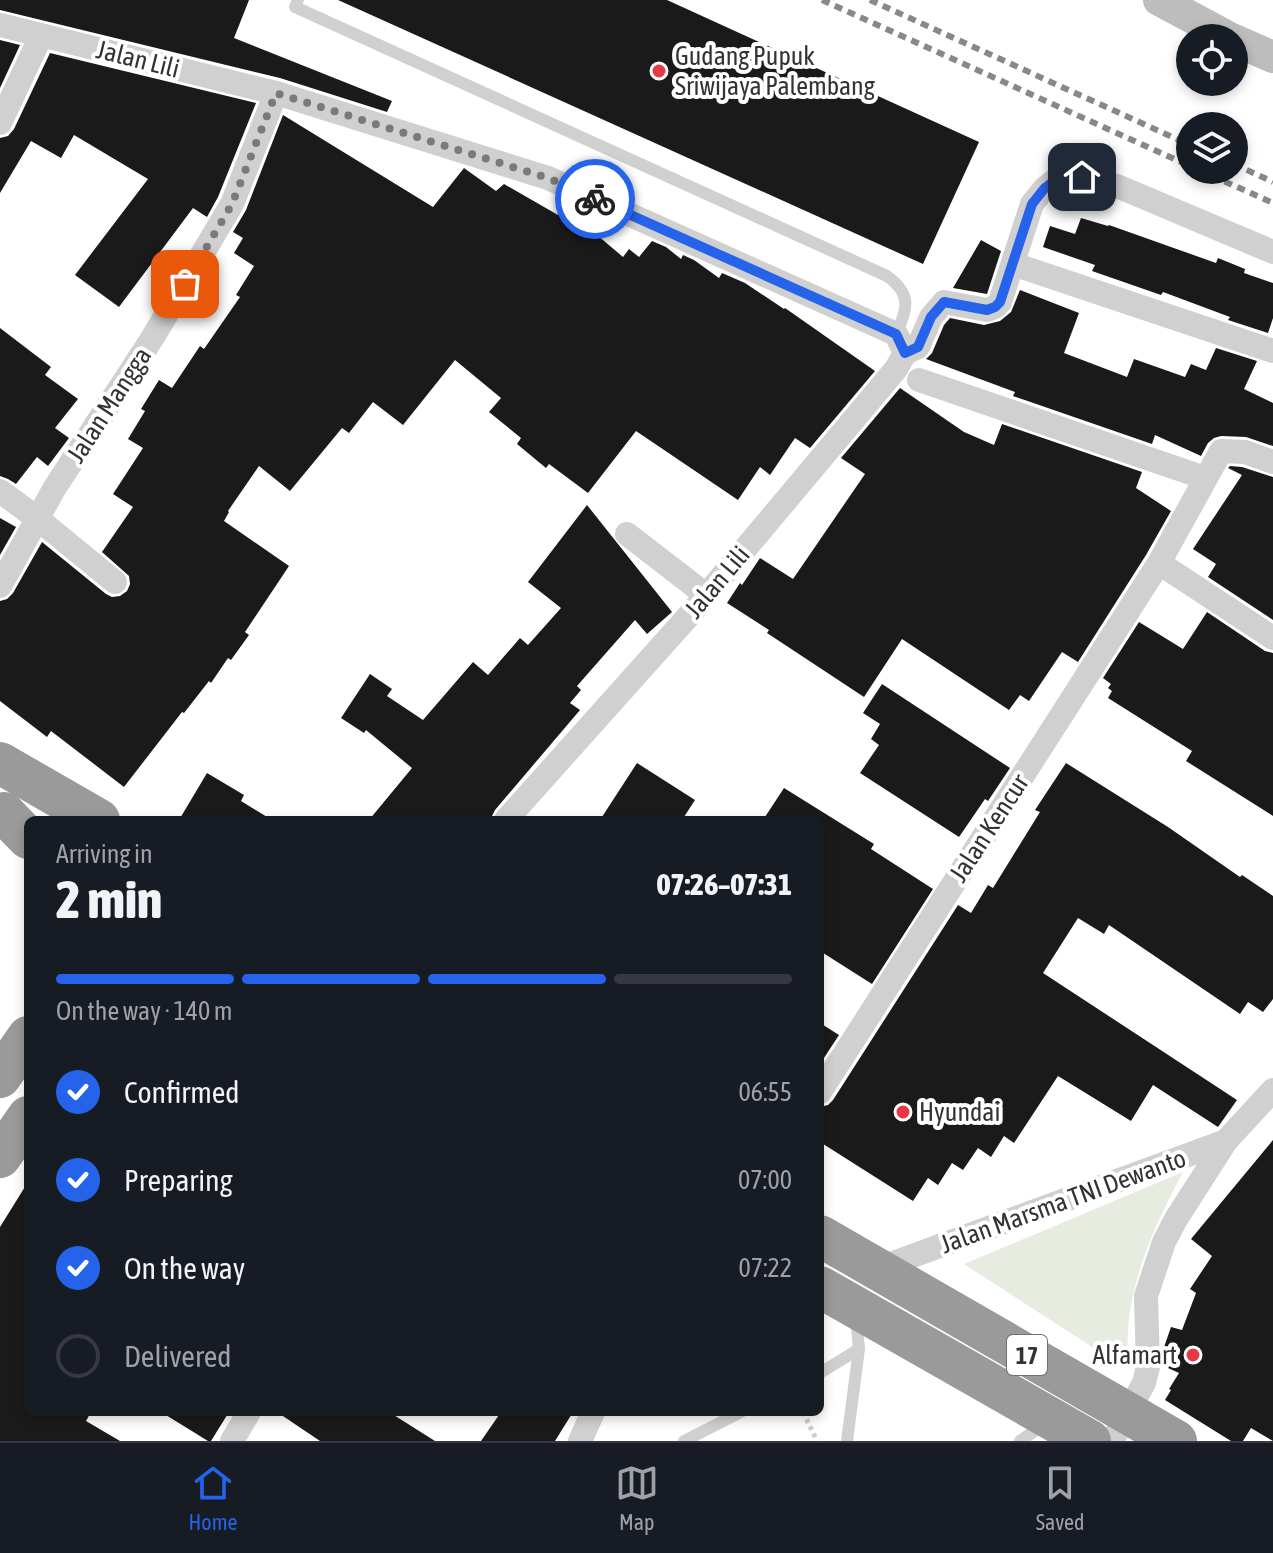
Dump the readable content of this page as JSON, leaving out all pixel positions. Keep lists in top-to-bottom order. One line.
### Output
{"streets":{"highway":["17"],"street":["Jalan Lili","Jalan Mangga","Jalan Kencur","Jalan Marsma TNI Dewanto"]},"crossings":[["Jalan Lili","Jalan Mangga"],["Jalan Marsma TNI Dewanto","17"]],"places":["Gudang Pupuk Sriwijaya Palembang","Hyundai","Alfamart"],"page":{"heading":["2 min","Arriving in","07:26–07:31"],"bar":"On the way · 140 m","list":[["Confirmed","06:55"],["Preparing","07:00"],["On the way","07:22"],"Delivered"],"tabs":["Home","Map","Saved"]}}
